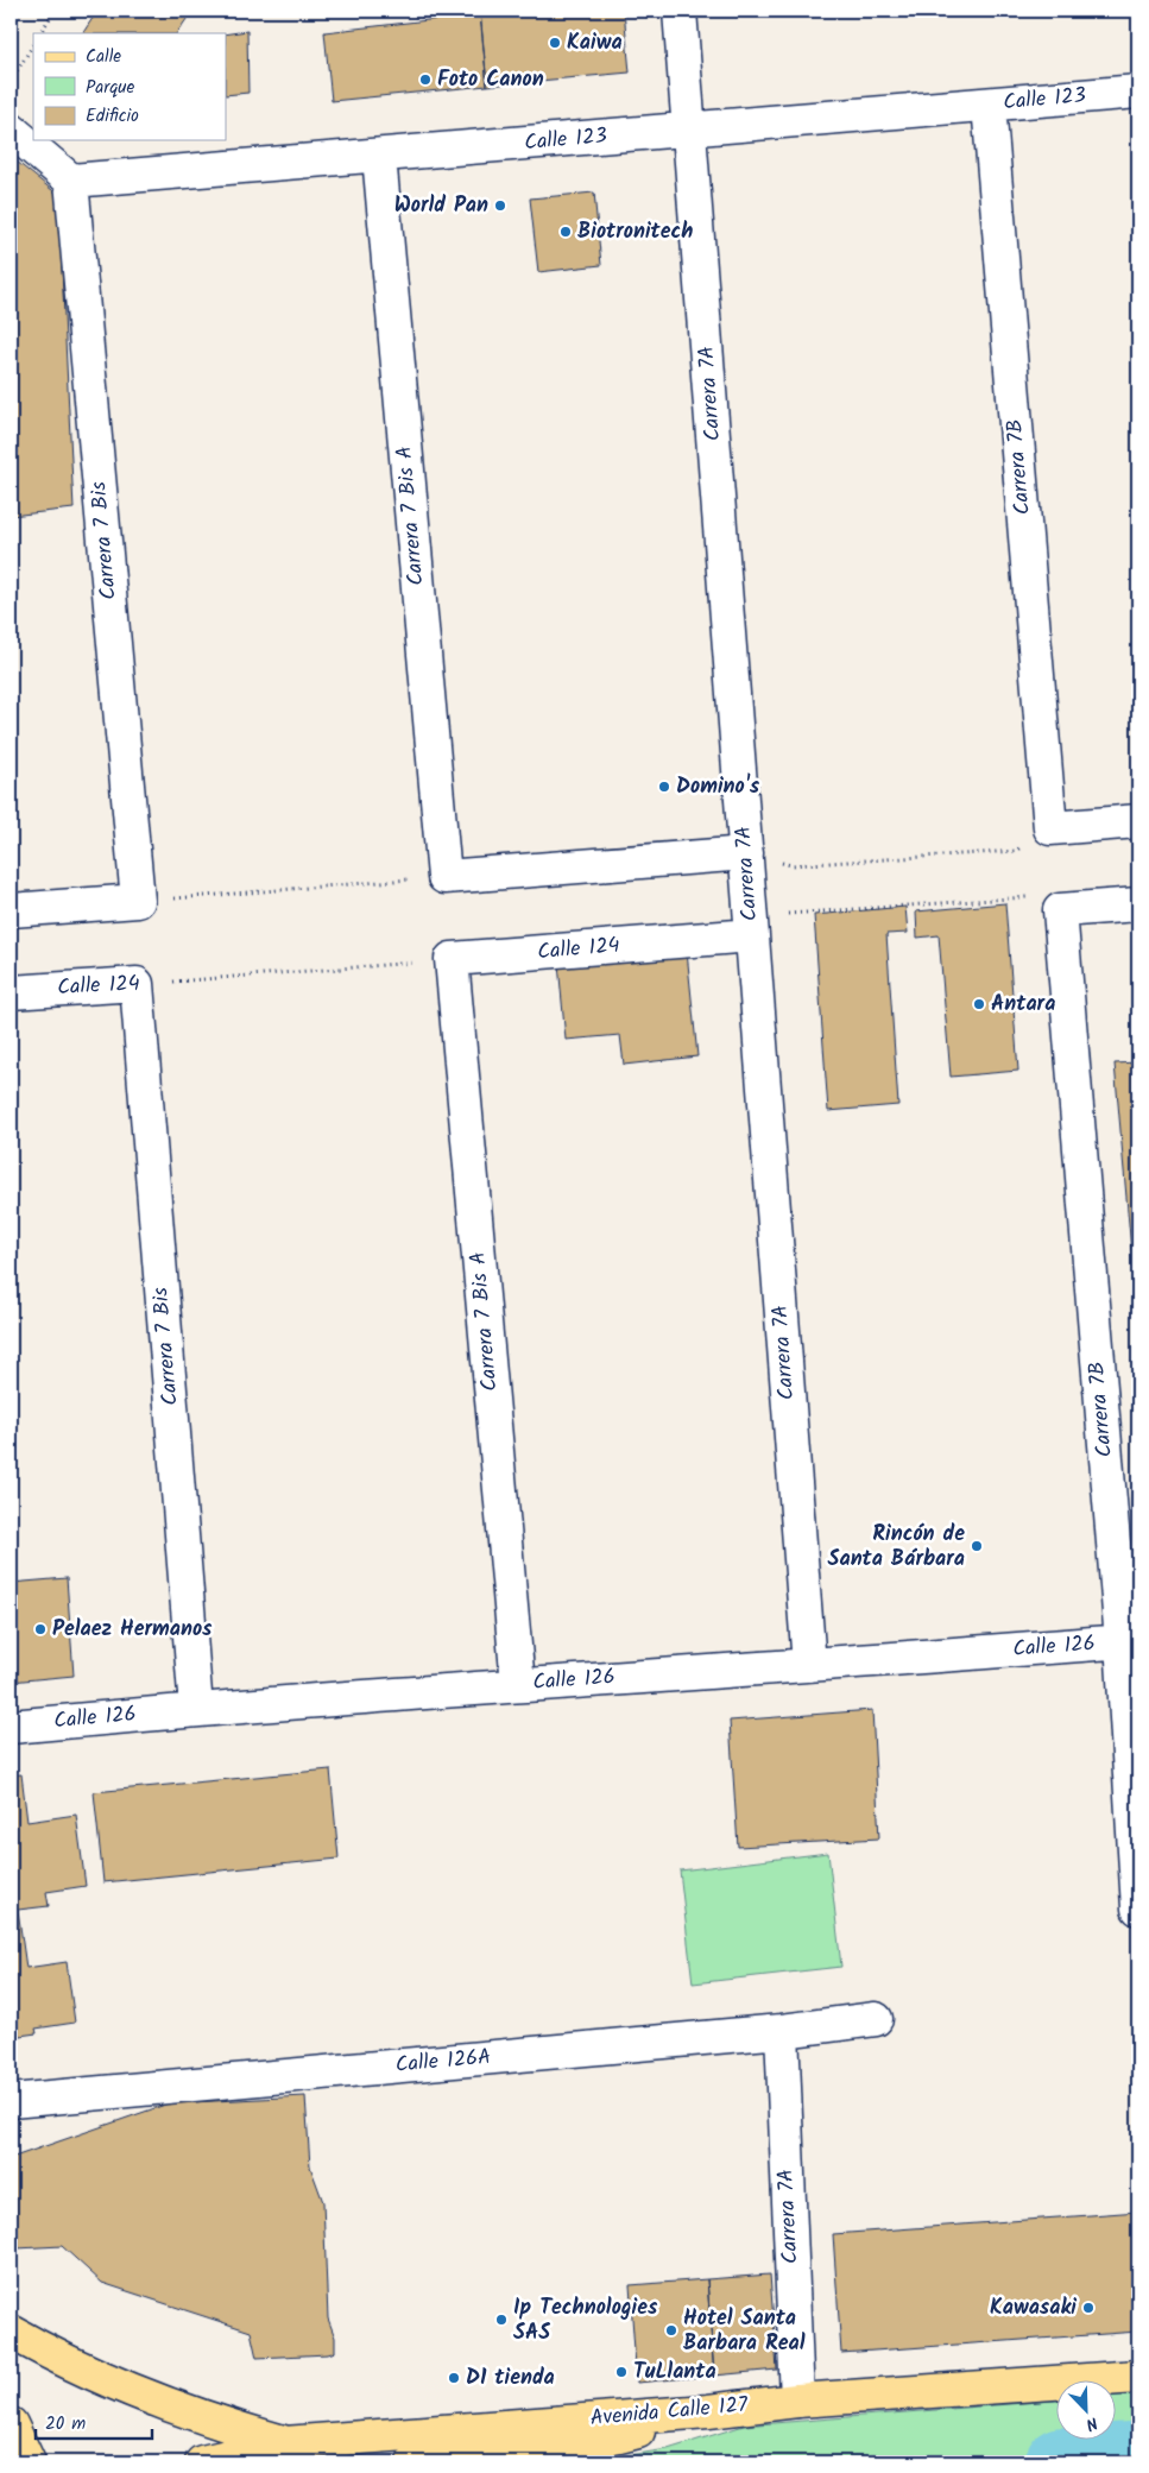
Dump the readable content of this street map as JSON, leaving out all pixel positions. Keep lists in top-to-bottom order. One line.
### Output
{"streets":{"main road":["Avenida Calle 127"],"street":["Calle 123","Carrera 7A","Carrera 7B","Carrera 7 Bis A","Carrera 7 Bis","Calle 124","Calle 126","Calle 126A"]},"crossings":[["Calle 123","Carrera 7A"],["Calle 123","Carrera 7B"],["Calle 123","Carrera 7 Bis A"],["Calle 123","Carrera 7 Bis"],["Carrera 7A","Calle 124"],["Carrera 7A","Calle 126"],["Carrera 7A","Calle 126A"],["Carrera 7A","Avenida Calle 127"],["Carrera 7B","Calle 126"],["Carrera 7 Bis A","Calle 124"],["Carrera 7 Bis A","Calle 126"],["Carrera 7 Bis","Calle 124"],["Carrera 7 Bis","Calle 126"]],"places":["Kaiwa","Foto Canon","World Pan","Biotronitech","Domino's","Antara","Rincón de Santa Bárbara","Pelaez Hermanos","Kawasaki","Ip Technologies SAS","Hotel Santa Barbara Real","TuLlanta","D1 tienda"],"legend":["Calle","Parque","Edificio"],"scale_bar":"20 m","north":"bottom right"}
